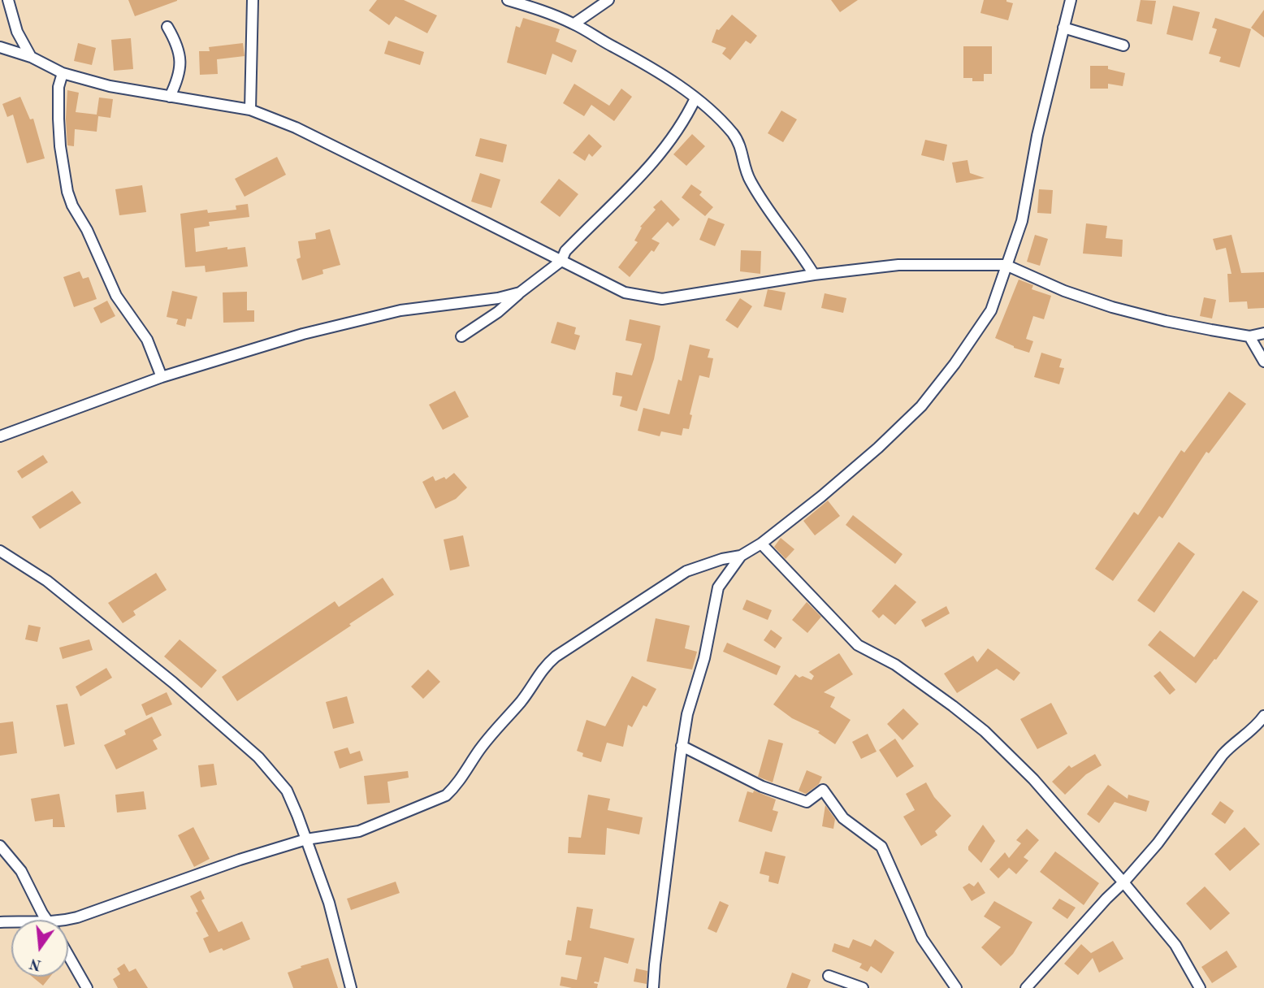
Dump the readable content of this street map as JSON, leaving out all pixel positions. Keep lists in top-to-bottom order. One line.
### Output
{"north":"bottom"}
